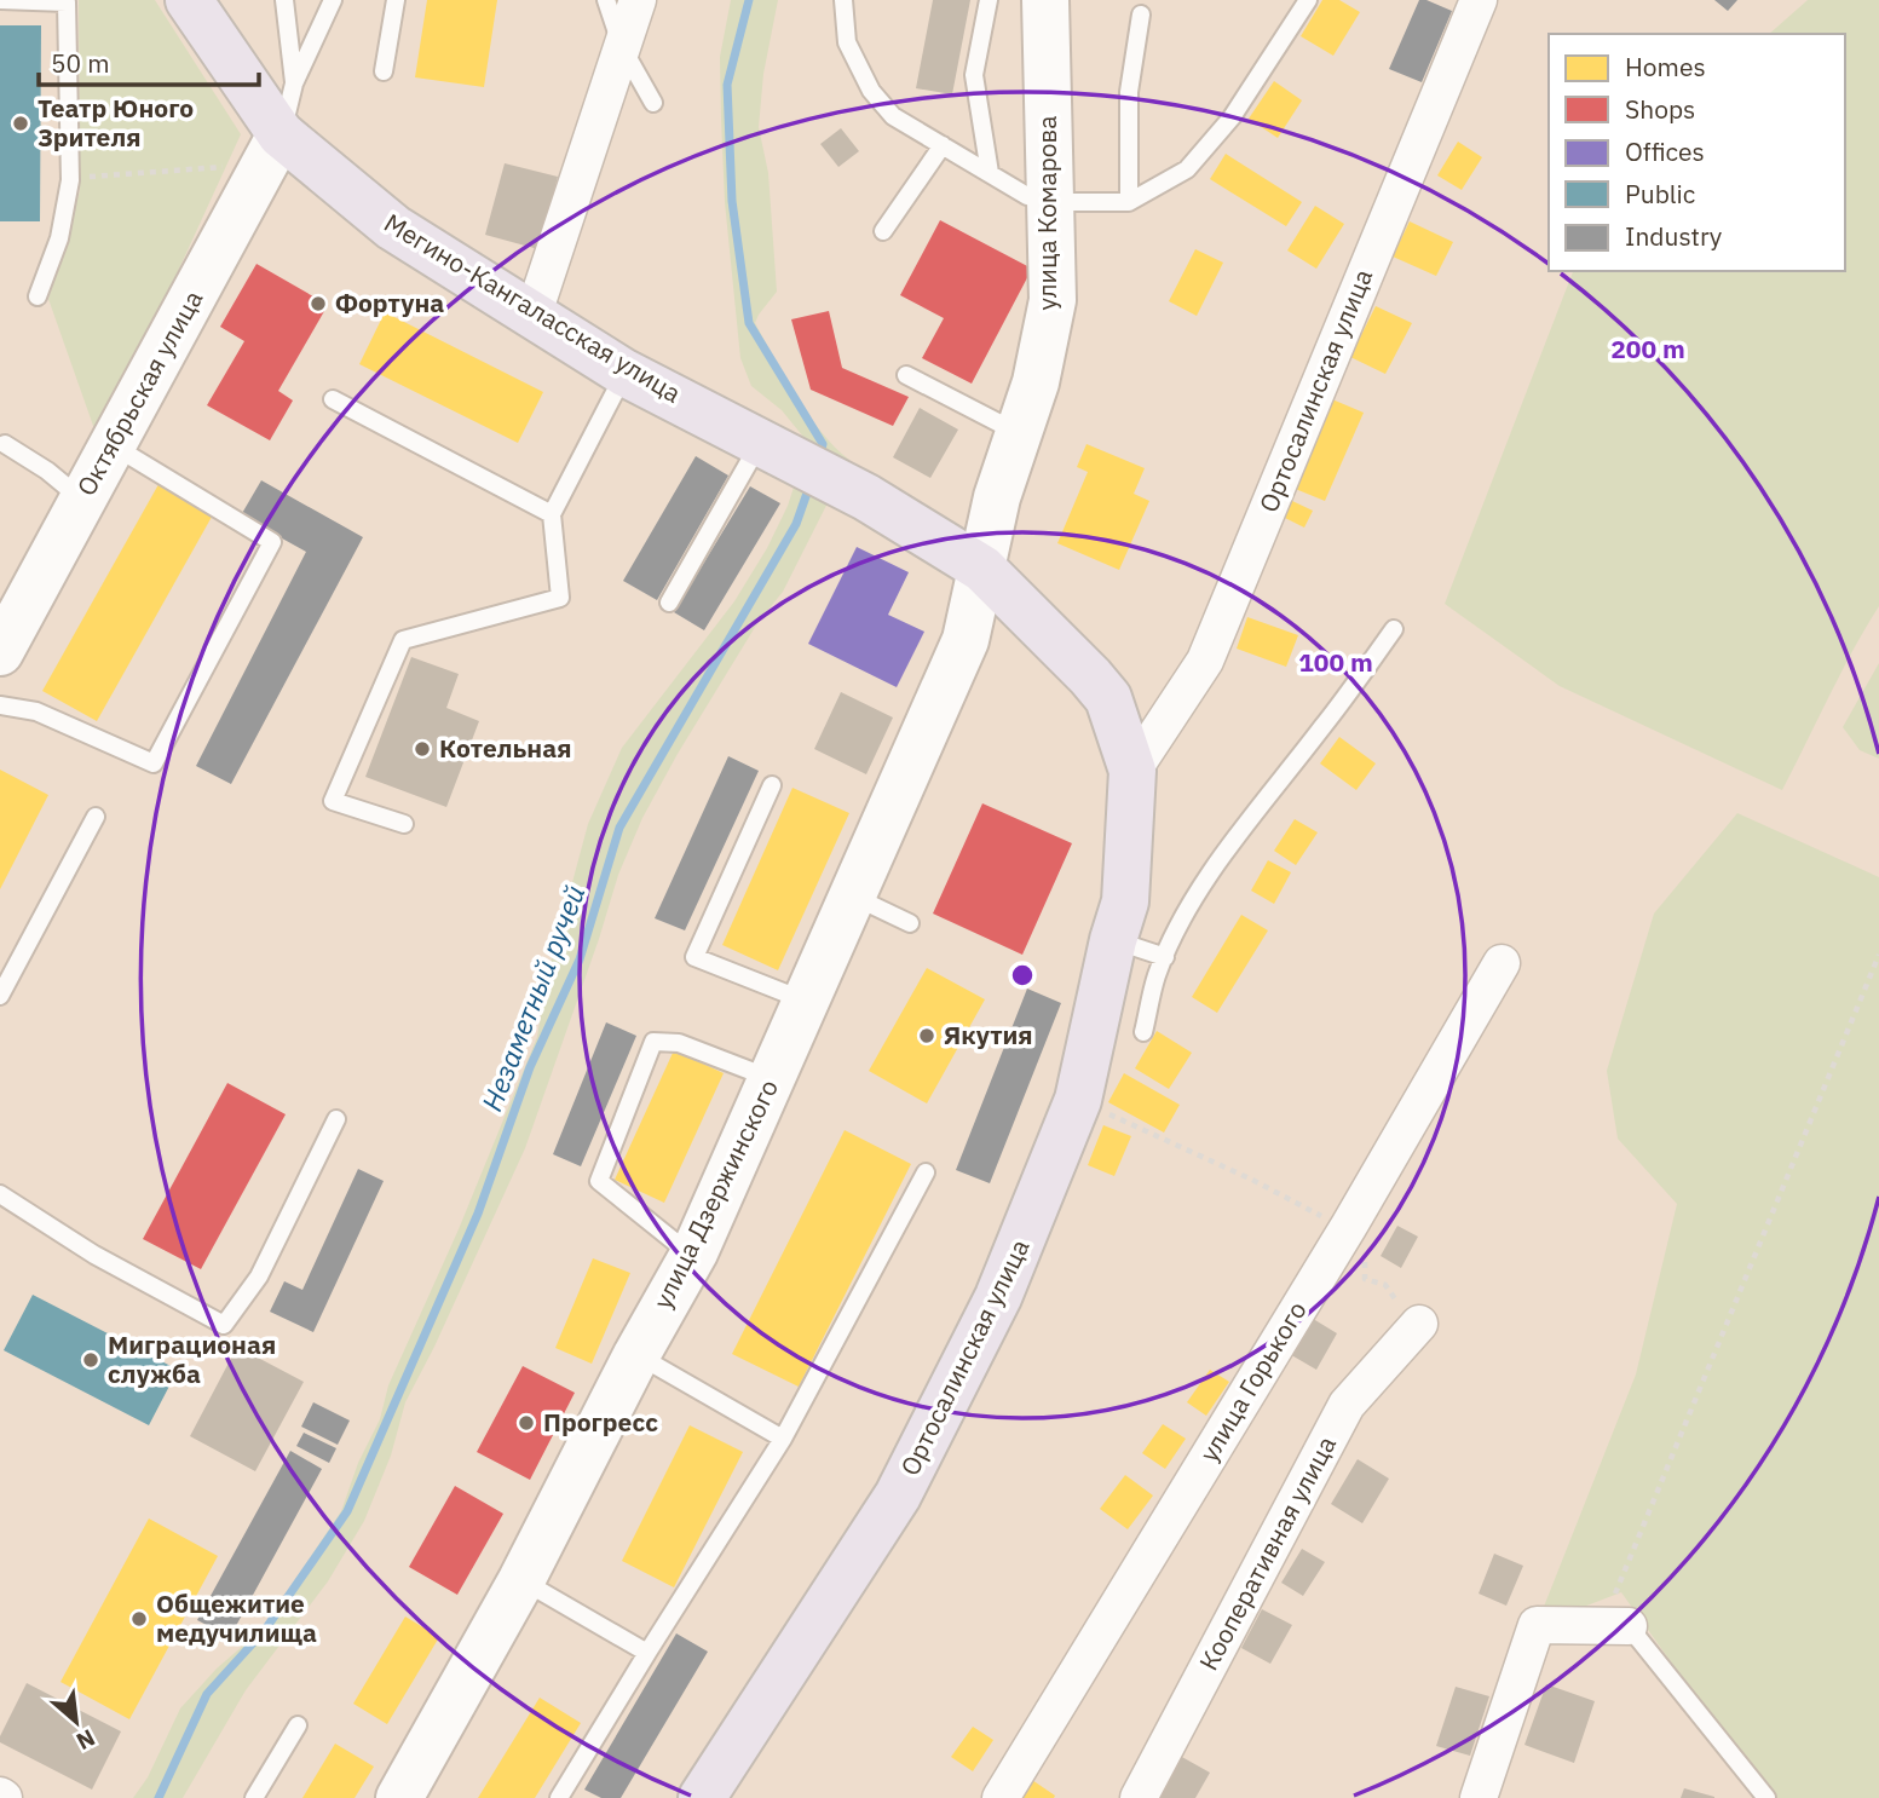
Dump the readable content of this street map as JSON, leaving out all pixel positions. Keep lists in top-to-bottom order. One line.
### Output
{"streets":{"main road":["Мегино-Кангаласская улица","Ортосалинская улица"],"street":["улица Комарова","Октябрьская улица","улица Дзержинского","улица Горького","Кооперативная улица"]},"crossings":[["улица Комарова","Мегино-Кангаласская улица"],["улица Комарова","Ортосалинская улица"],["улица Комарова","улица Дзержинского"],["Мегино-Кангаласская улица","Ортосалинская улица"],["Мегино-Кангаласская улица","Октябрьская улица"],["Мегино-Кангаласская улица","улица Дзержинского"],["Ортосалинская улица","улица Дзержинского"]],"water":["Незаметный ручей"],"places":["Театр Юного Зрителя","Фортуна","Котельная","Якутия","Миграционая служба","Прогресс","Общежитие медучилища"],"legend":["Homes","Shops","Offices","Public","Industry"],"scale_bar":"50 m","north":"bottom right","rings":["200 m","100 m"]}
